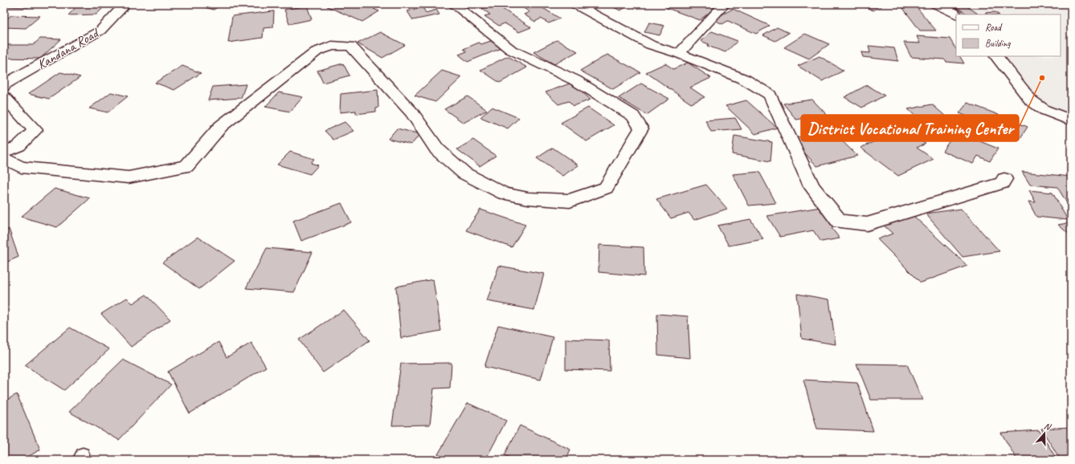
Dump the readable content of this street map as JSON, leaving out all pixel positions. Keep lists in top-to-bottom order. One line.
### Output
{"streets":{"street":["Kandana Road"]},"places":["District Vocational Training Center"],"legend":["Road","Building"],"north":"top"}
